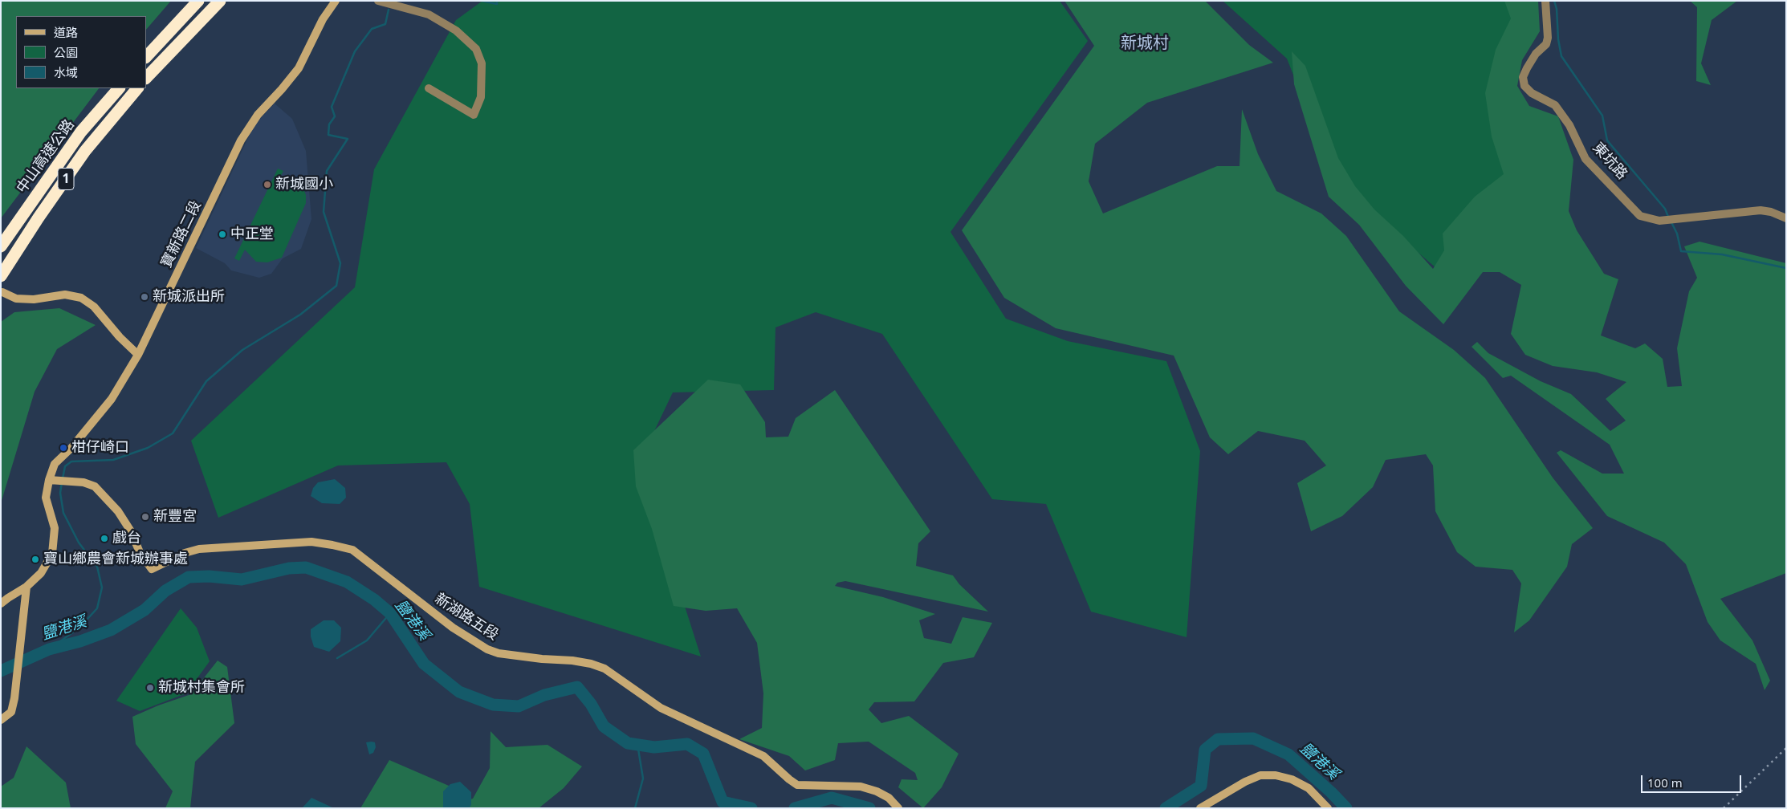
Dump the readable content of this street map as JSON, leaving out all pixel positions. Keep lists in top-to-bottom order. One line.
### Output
{"streets":{"highway":["中山高速公路","1"],"street":["東坑路","寶新路二段","新湖路五段"]},"crossings":[["寶新路二段","新湖路五段"]],"districts":["新城村"],"water":["鹽港溪"],"places":["新城國小","中正堂","新城派出所","柑仔崎口","新豐宮","戲台","寶山鄉農會新城辦事處","新城村集會所"],"legend":["道路","公園","水域"],"scale_bar":"100 m"}
